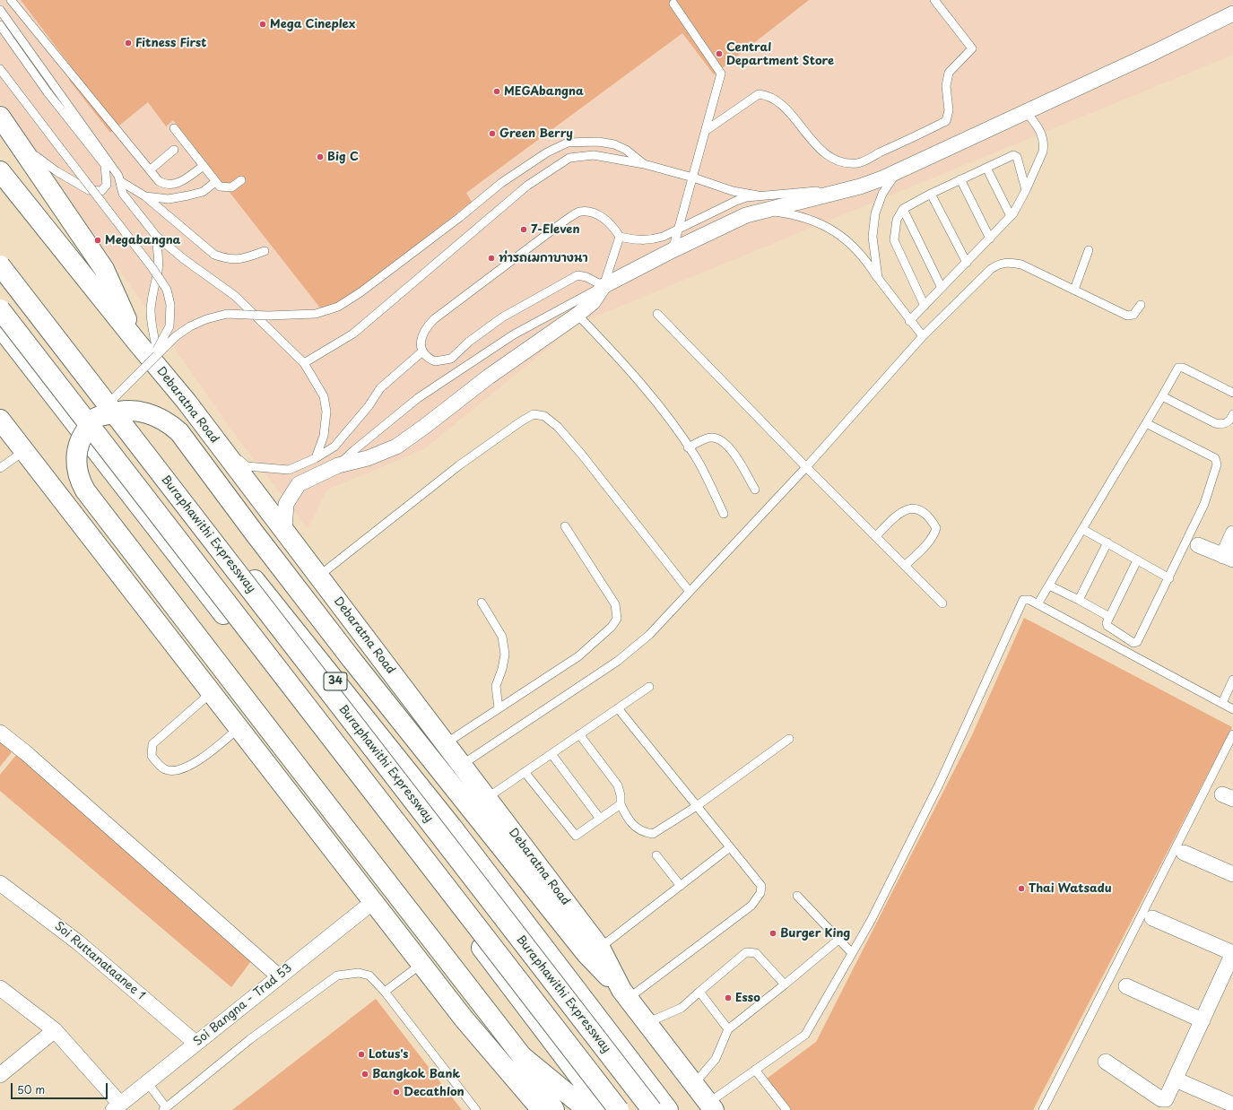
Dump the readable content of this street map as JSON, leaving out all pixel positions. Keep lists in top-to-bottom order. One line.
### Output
{"streets":{"main road":["Debaratna Road","Buraphawithi Expressway","34"],"street":["Soi Ruttanataanee 1","Soi Bangna - Trad 53"]},"crossings":[["Soi Ruttanataanee 1","Soi Bangna - Trad 53"]],"places":["Mega Cineplex","Fitness First","Central Department Store","MEGAbangna","Green Berry","Big C","7-Eleven","Megabangna","ท่ารถเมกาบางนา","Thai Watsadu","Burger King","Esso","Lotus's","Bangkok Bank","Decathlon"],"scale_bar":"50 m"}
